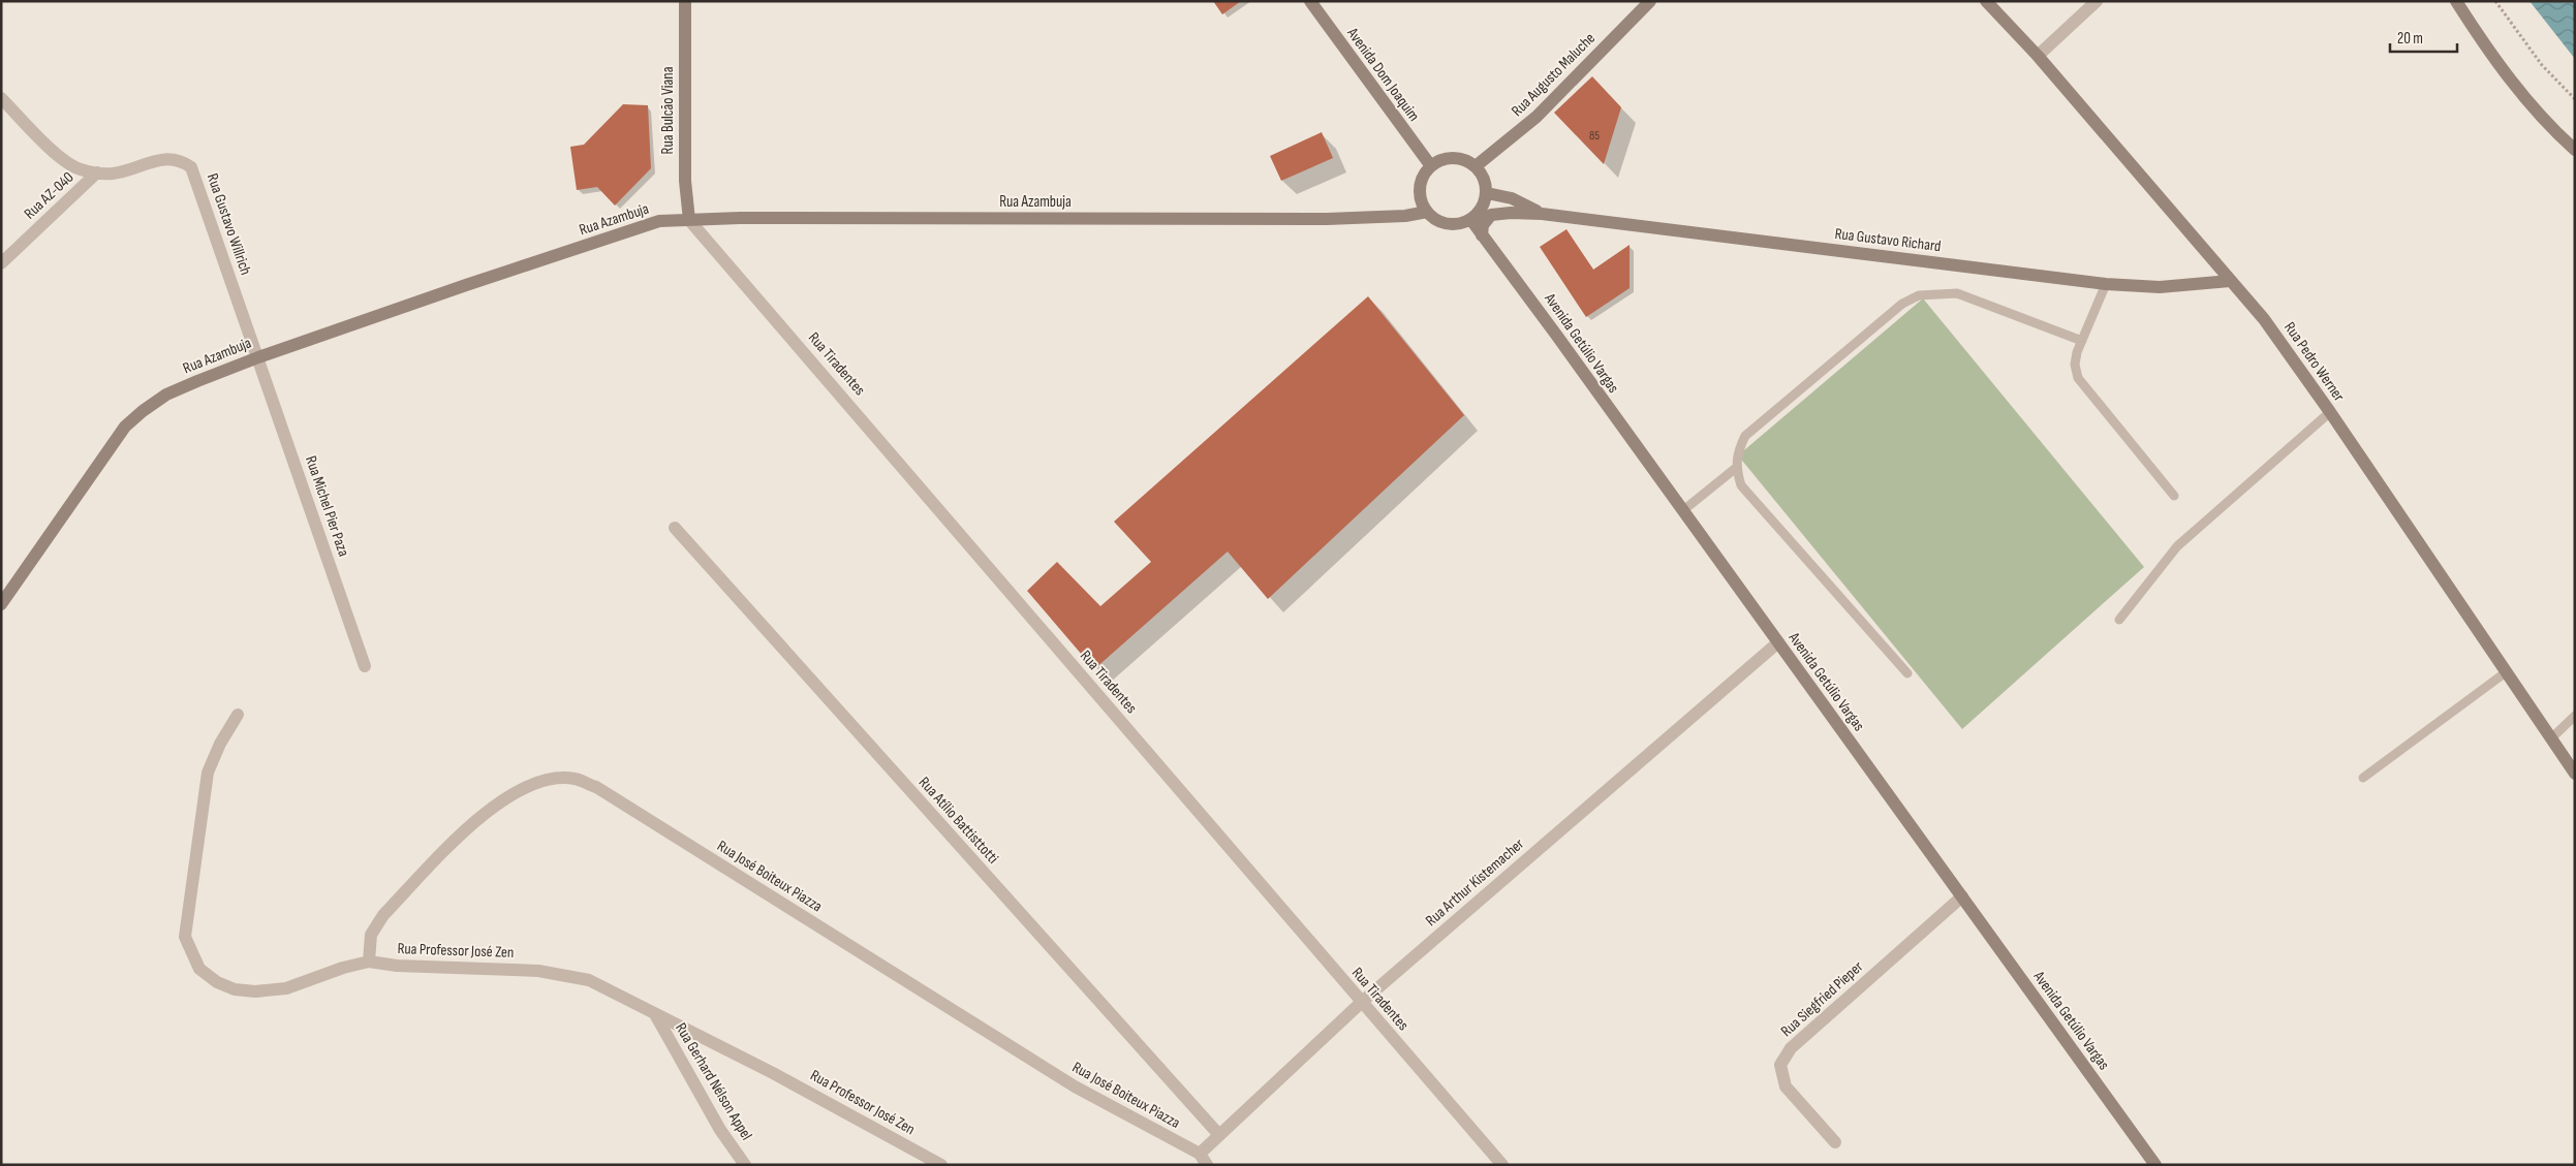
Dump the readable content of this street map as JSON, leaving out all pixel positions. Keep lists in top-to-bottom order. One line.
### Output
{"streets":{"main road":["Avenida Dom Joaquim","Rua Augusto Maluche","Rua Bulcão Viana","Rua Azambuja","Rua Gustavo Richard","Avenida Getúlio Vargas","Rua Pedro Werner"],"street":["Rua AZ-040","Rua Gustavo Willrich","Rua Tiradentes","Rua Michel Pier Paza","Rua Atílio Battisttotti","Rua José Boiteux Piazza","Rua Arthur Kistemacher","Rua Professor José Zen","Rua Siegfried Pieper","Rua Gerhard Nélson Appel"]},"crossings":[["Avenida Dom Joaquim","Rua Augusto Maluche"],["Avenida Dom Joaquim","Rua Azambuja"],["Avenida Dom Joaquim","Rua Gustavo Richard"],["Avenida Dom Joaquim","Avenida Getúlio Vargas"],["Rua Augusto Maluche","Rua Azambuja"],["Rua Augusto Maluche","Rua Gustavo Richard"],["Rua Augusto Maluche","Avenida Getúlio Vargas"],["Rua Bulcão Viana","Rua Azambuja"],["Rua Bulcão Viana","Rua Tiradentes"],["Rua AZ-040","Rua Gustavo Willrich"],["Rua Azambuja","Rua Gustavo Willrich"],["Rua Azambuja","Rua Gustavo Richard"],["Rua Azambuja","Avenida Getúlio Vargas"],["Rua Azambuja","Rua Tiradentes"],["Rua Azambuja","Rua Michel Pier Paza"],["Rua Gustavo Willrich","Rua Michel Pier Paza"],["Rua Gustavo Richard","Avenida Getúlio Vargas"],["Rua Gustavo Richard","Rua Pedro Werner"],["Avenida Getúlio Vargas","Rua Arthur Kistemacher"],["Avenida Getúlio Vargas","Rua Siegfried Pieper"],["Rua Tiradentes","Rua Arthur Kistemacher"],["Rua Atílio Battisttotti","Rua Arthur Kistemacher"],["Rua José Boiteux Piazza","Rua Arthur Kistemacher"],["Rua José Boiteux Piazza","Rua Professor José Zen"],["Rua Professor José Zen","Rua Gerhard Nélson Appel"]],"house_numbers":["85"],"scale_bar":"20 m"}
